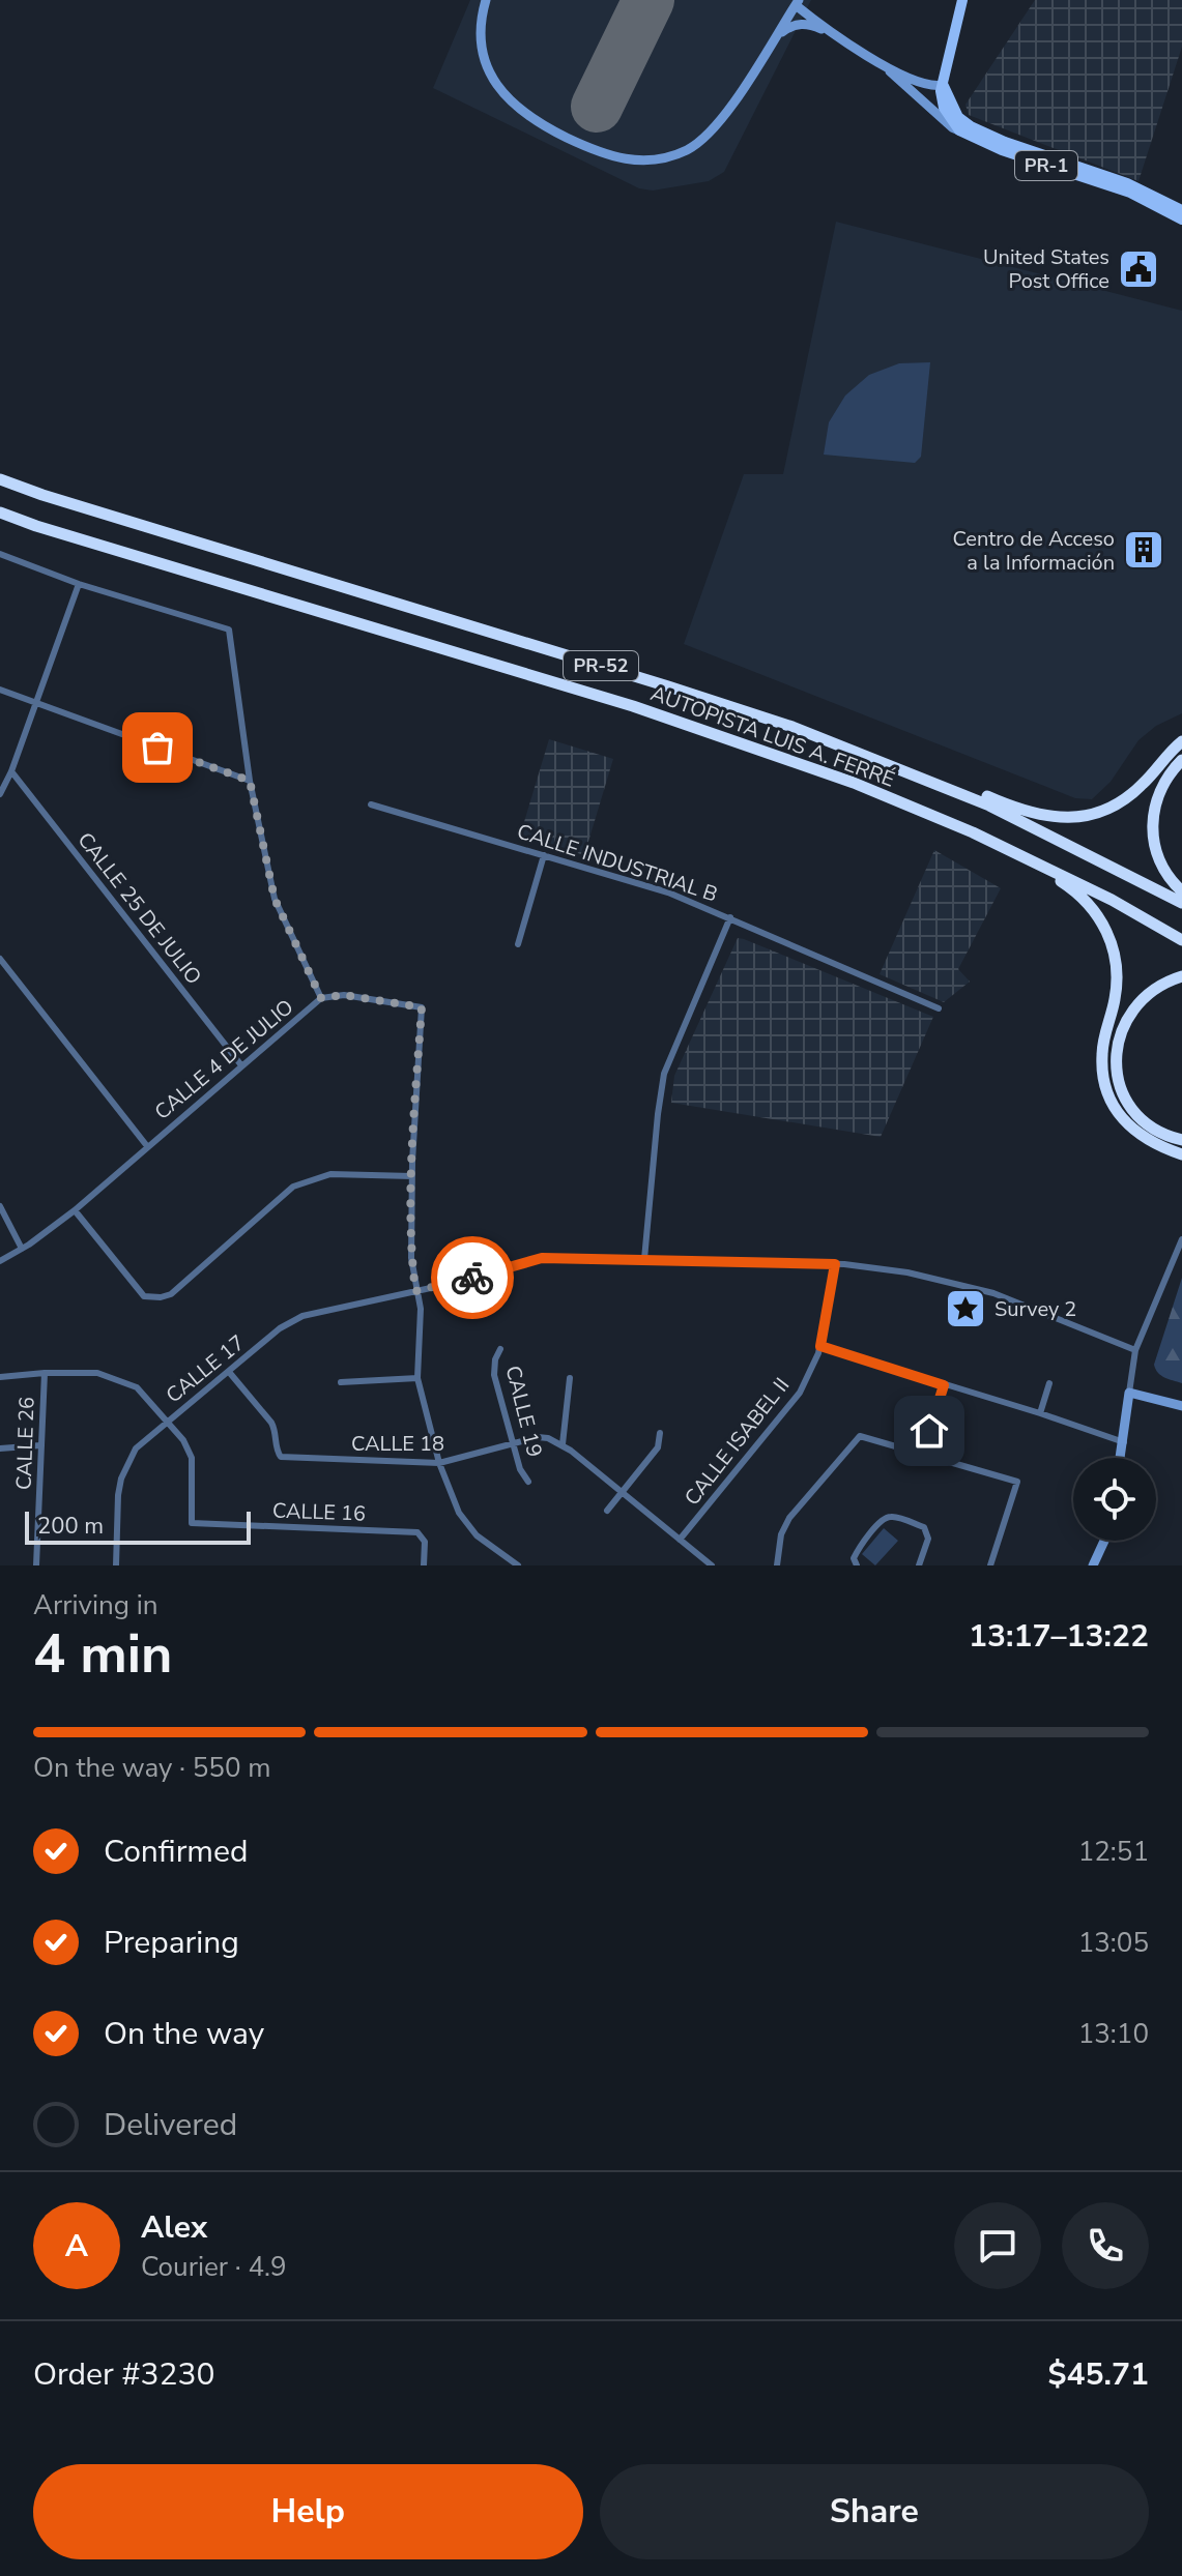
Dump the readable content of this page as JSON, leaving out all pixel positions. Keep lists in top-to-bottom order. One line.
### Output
{"streets":{"highway":["PR-52","AUTOPISTA LUIS A. FERRÉ"],"main road":["PR-1"],"street":["CALLE INDUSTRIAL B","CALLE 25 DE JULIO","CALLE 4 DE JULIO","CALLE 17","CALLE 19","CALLE ISABEL II","CALLE 26","CALLE 18","CALLE 16"]},"crossings":[["CALLE 25 DE JULIO","CALLE 4 DE JULIO"],["CALLE 4 DE JULIO","CALLE 17"],["CALLE 4 DE JULIO","CALLE 18"],["CALLE 17","CALLE ISABEL II"],["CALLE 17","CALLE 18"],["CALLE 17","CALLE 16"],["CALLE 19","CALLE 18"]],"places":{"public building":["United States Post Office"],"building":["Centro de Acceso a la Información"],"place":["Survey 2"]},"scale_bar":"200 m","page":{"scale":"200 m","heading":["4 min","Arriving in","13:17–13:22"],"panel":["Alex","Courier · 4.9","Order #3230","$45.71"],"bar":"On the way · 550 m","list":[["Confirmed","12:51"],["Preparing","13:05"],["On the way","13:10"],"Delivered"],"round":"A","buttons":["Help","Share"]}}
